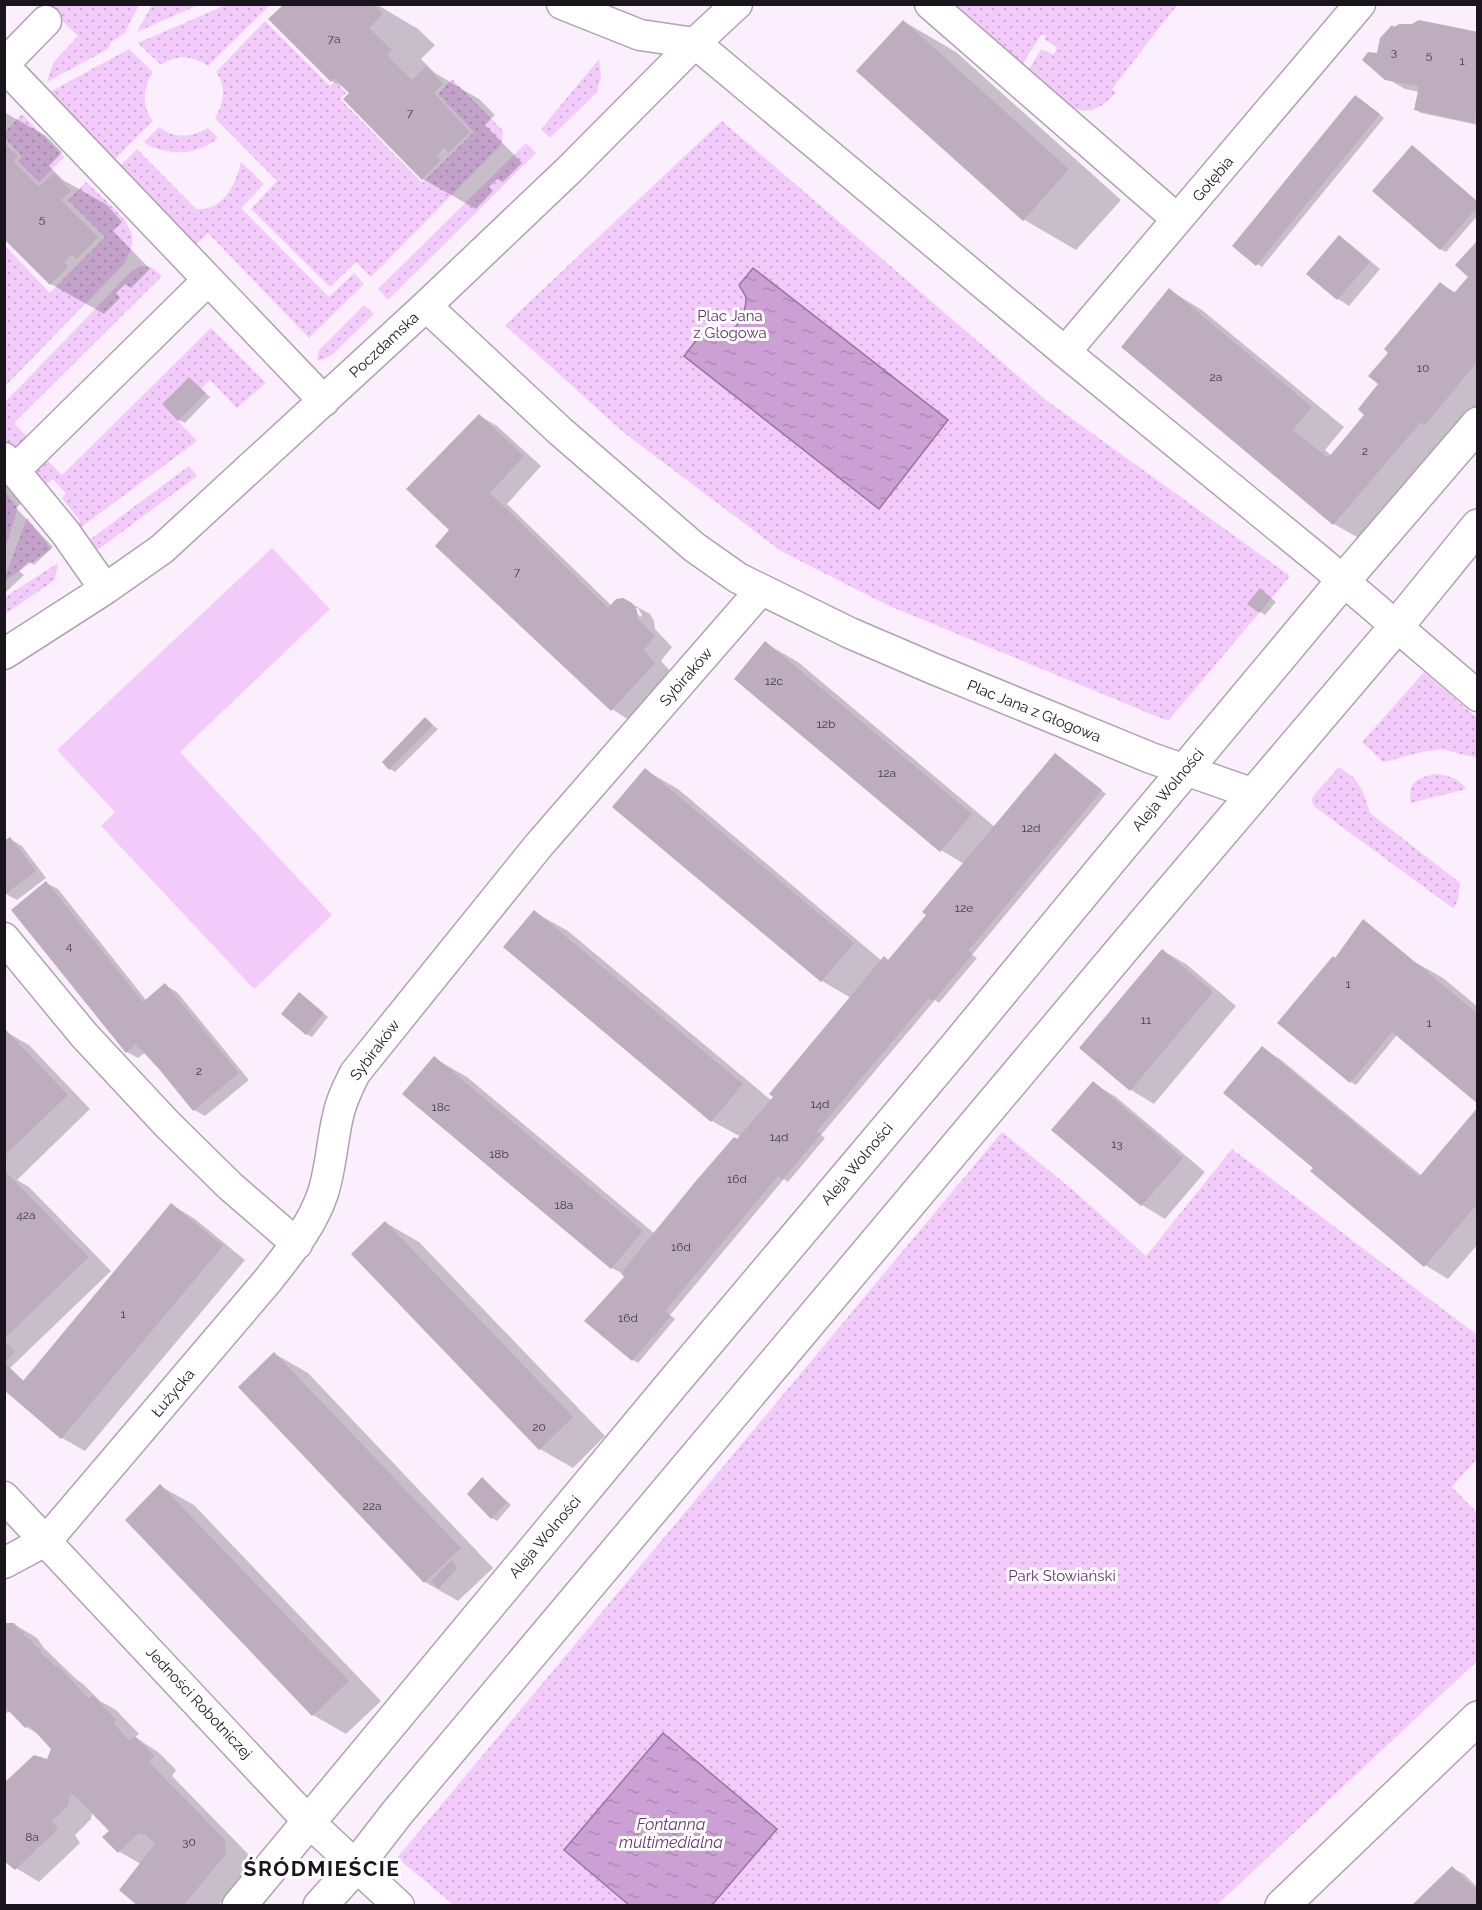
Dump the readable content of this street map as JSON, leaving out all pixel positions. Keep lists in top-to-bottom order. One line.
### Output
{"streets":{"street":["Gołębia","Poczdamska","Sybiraków","Plac Jana z Głogowa","Aleja Wolności","Łużycka","Jedności Robotniczej"]},"crossings":[["Poczdamska","Plac Jana z Głogowa"],["Sybiraków","Plac Jana z Głogowa"],["Sybiraków","Łużycka"],["Plac Jana z Głogowa","Aleja Wolności"],["Aleja Wolności","Jedności Robotniczej"],["Łużycka","Jedności Robotniczej"]],"districts":["ŚRÓDMIEŚCIE"],"water":["Fontanna multimedialna"],"parks":["Plac Jana z Głogowa","Park Słowiański"],"house_numbers":["7a","3","5","1","7","5","10","2a","2","7","12c","12b","12a","12d","12e","4","1","11","1","2","14d","18c","14d","13","18b","16d","18a","42a","16d","1","16d","20","22a","8a","30"]}
